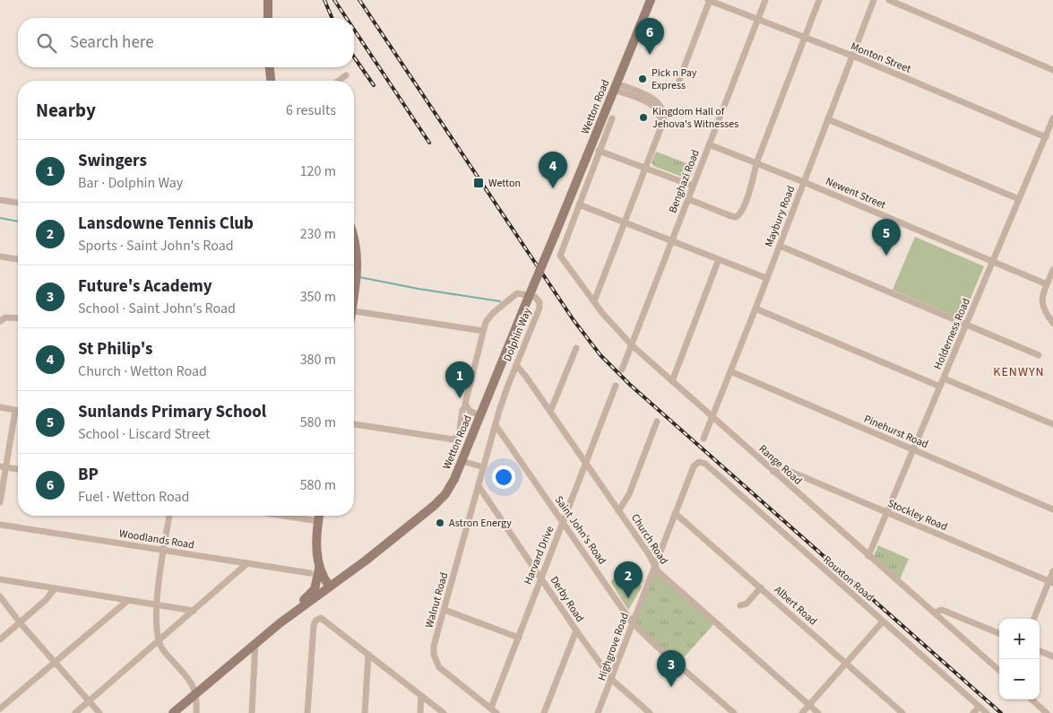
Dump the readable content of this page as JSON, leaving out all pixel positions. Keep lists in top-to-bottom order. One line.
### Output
{"streets":{"main road":["Wetton Road"],"street":["Monton Street","Benghazi Road","Newent Street","Maybury Road","Holderness Road","Dolphin Way","Pinehurst Road","Range Road","Stockley Road","Saint John's Road","Woodlands Road","Church Road","Harvard Drive","Rouxton Road","Derby Road","Walnut Road","Albert Road","Highgrove Road"]},"crossings":[["Monton Street","Benghazi Road"],["Monton Street","Maybury Road"],["Monton Street","Holderness Road"],["Benghazi Road","Newent Street"],["Benghazi Road","Range Road"],["Newent Street","Maybury Road"],["Newent Street","Holderness Road"],["Maybury Road","Pinehurst Road"],["Maybury Road","Range Road"],["Holderness Road","Pinehurst Road"],["Holderness Road","Range Road"],["Holderness Road","Stockley Road"],["Dolphin Way","Saint John's Road"],["Dolphin Way","Church Road"],["Dolphin Way","Walnut Road"],["Range Road","Stockley Road"],["Saint John's Road","Harvard Drive"],["Saint John's Road","Highgrove Road"],["Church Road","Harvard Drive"],["Church Road","Highgrove Road"],["Harvard Drive","Derby Road"],["Harvard Drive","Walnut Road"],["Rouxton Road","Highgrove Road"],["Derby Road","Walnut Road"],["Derby Road","Highgrove Road"],["Albert Road","Highgrove Road"]],"districts":["KENWYN"],"places":{"other":["Pick n Pay Express","Kingdom Hall of Jehova's Witnesses","Astron Energy"],"transit":["Wetton"]},"page":{"pins":["6","4","5","1","2","3"],"search":"Search here","heading":["Nearby","6 results"],"list":[{"mark":"1","name":"Swingers","note":"Bar · Dolphin Way","value":"120 m"},{"mark":"2","name":"Lansdowne Tennis Club","note":"Sports · Saint John's Road","value":"230 m"},{"mark":"3","name":"Future's Academy","note":"School · Saint John's Road","value":"350 m"},{"mark":"4","name":"St Philip's","note":"Church · Wetton Road","value":"380 m"},{"mark":"5","name":"Sunlands Primary School","note":"School · Liscard Street","value":"580 m"},{"mark":"6","name":"BP","note":"Fuel · Wetton Road","value":"580 m"}],"map_buttons":["+","−"]}}
